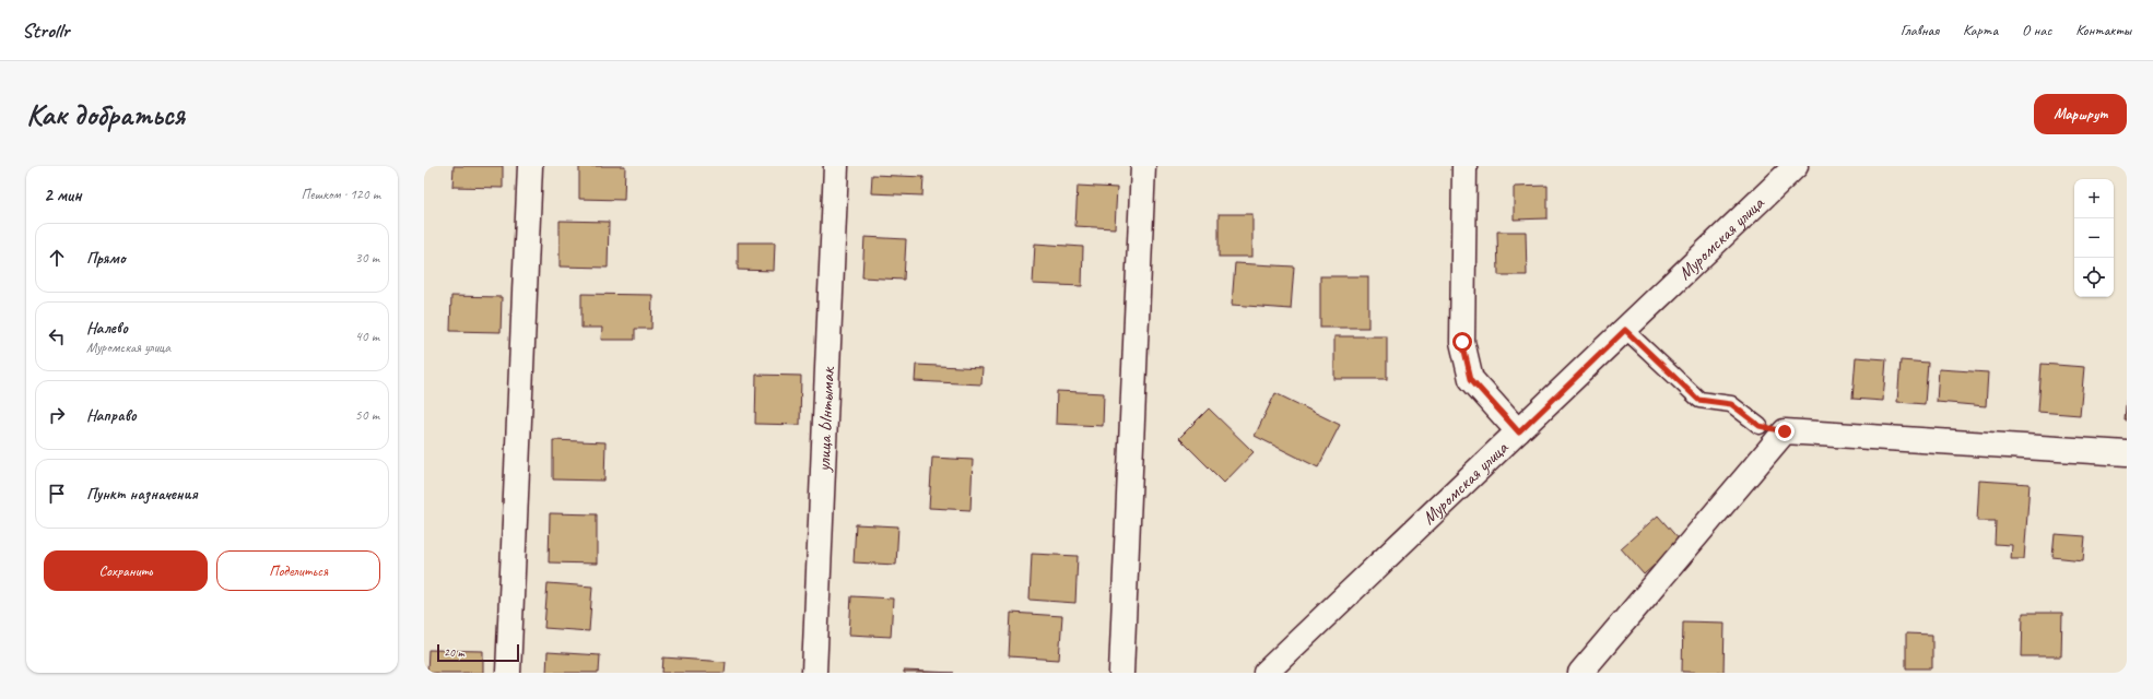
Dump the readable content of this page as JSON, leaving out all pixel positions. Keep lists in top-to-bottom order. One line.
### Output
{"streets":{"street":["Муромская улица","улица Ынтымак"]},"scale_bar":"20 m","page":{"header":"Strollr","nav":["Главная","Карта","О нас","Контакты"],"buttons":["Маршрут",["Сохранить","Поделиться"]],"title":"Как добраться","heading":["2 мин","Пешком · 120 m"],"map_buttons":["+","−"],"list":[["Прямо","30 m"],["Налево","Муромская улица","40 m"],["Направо","50 m"],"Пункт назначения"],"scale":"20 m"}}
